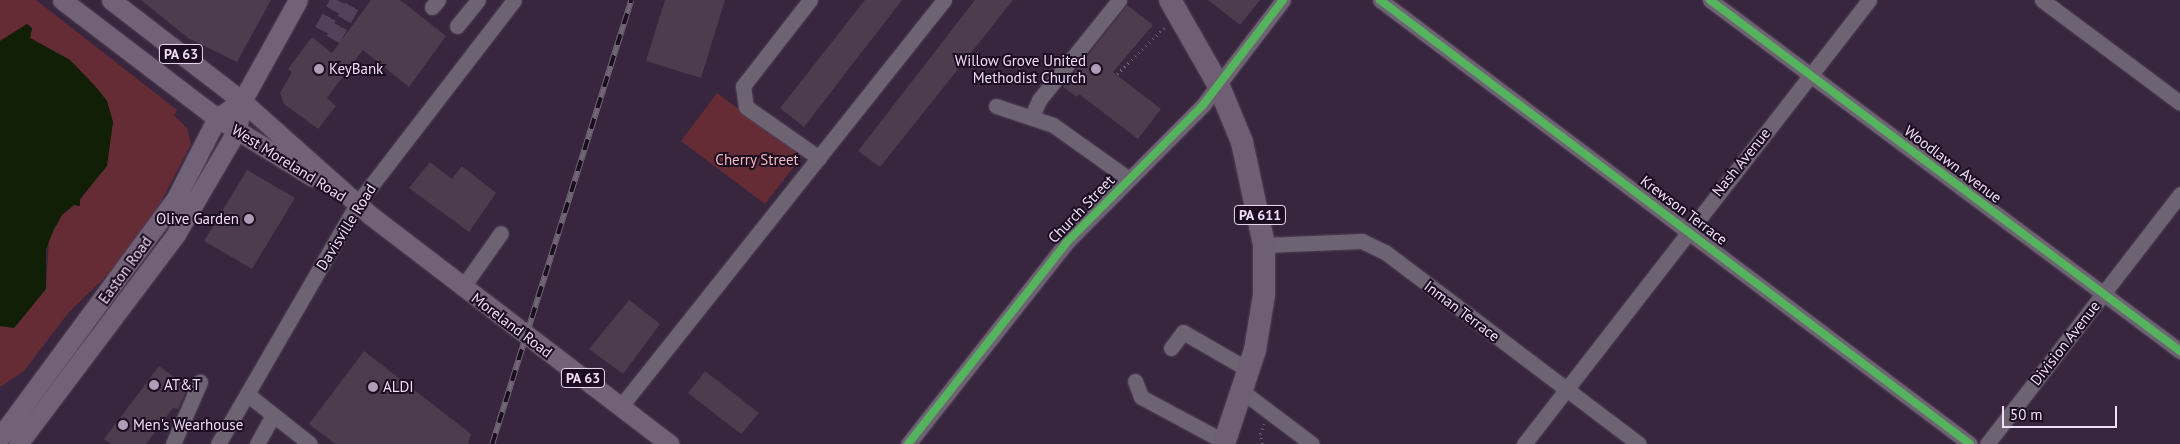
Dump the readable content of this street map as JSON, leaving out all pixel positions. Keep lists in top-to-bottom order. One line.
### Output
{"streets":{"highway":["PA 611"],"main road":["PA 63","West Moreland Road","Easton Road","Moreland Road"],"street":["Nash Avenue","Woodlawn Avenue","Church Street","Krewson Terrace","Davisville Road","Inman Terrace","Division Avenue"]},"crossings":[["Nash Avenue","Woodlawn Avenue"],["Nash Avenue","Krewson Terrace"],["Nash Avenue","Inman Terrace"],["West Moreland Road","Davisville Road"],["West Moreland Road","Easton Road"],["West Moreland Road","Moreland Road"],["Woodlawn Avenue","Division Avenue"],["Church Street","PA 611"],["PA 611","Inman Terrace"],["Davisville Road","Moreland Road"]],"parks":["Cherry Street"],"places":["KeyBank","Willow Grove United Methodist Church","Olive Garden","AT&T","ALDI","Men's Wearhouse"],"scale_bar":"50 m"}
